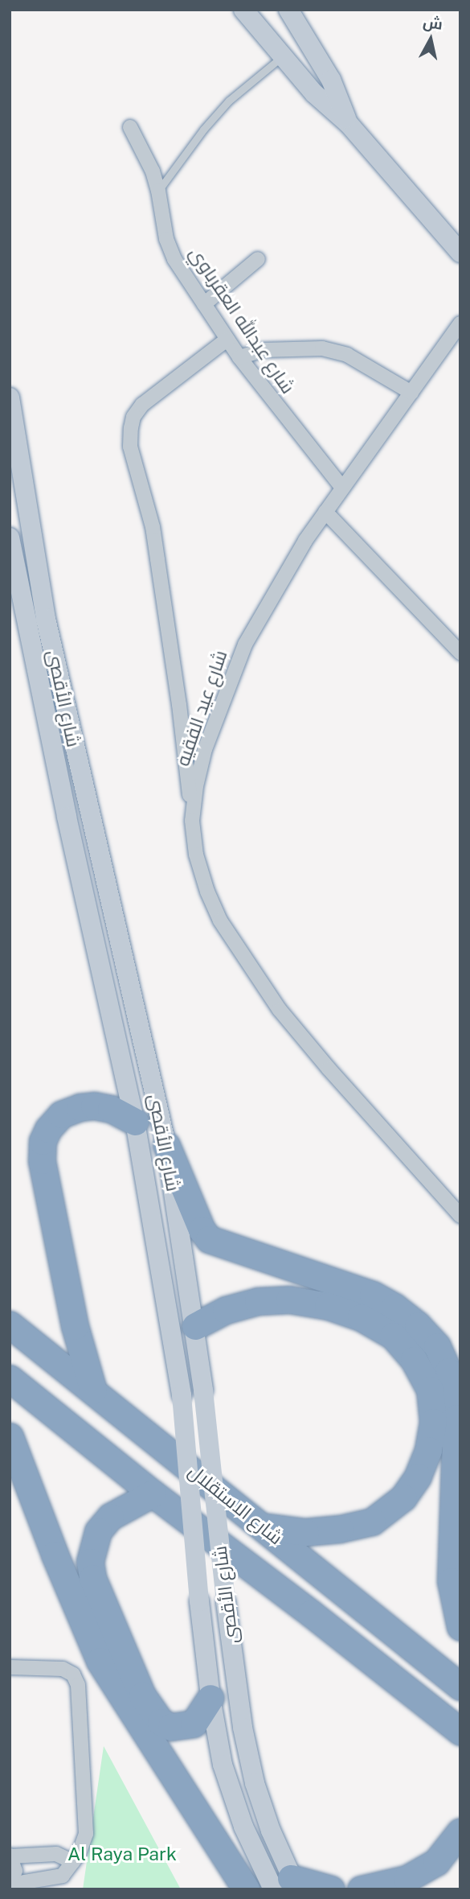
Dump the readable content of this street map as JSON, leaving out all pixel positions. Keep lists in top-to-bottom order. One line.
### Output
{"streets":{"highway":["شارع الاستقلال"],"main road":["شارع الأقصى"],"street":["شارع عبدالله العقرباوي","شارع عيد الفقيه"]},"crossings":[["شارع عبدالله العقرباوي","شارع عيد الفقيه"]],"parks":["Al Raya Park"],"north":"top"}
